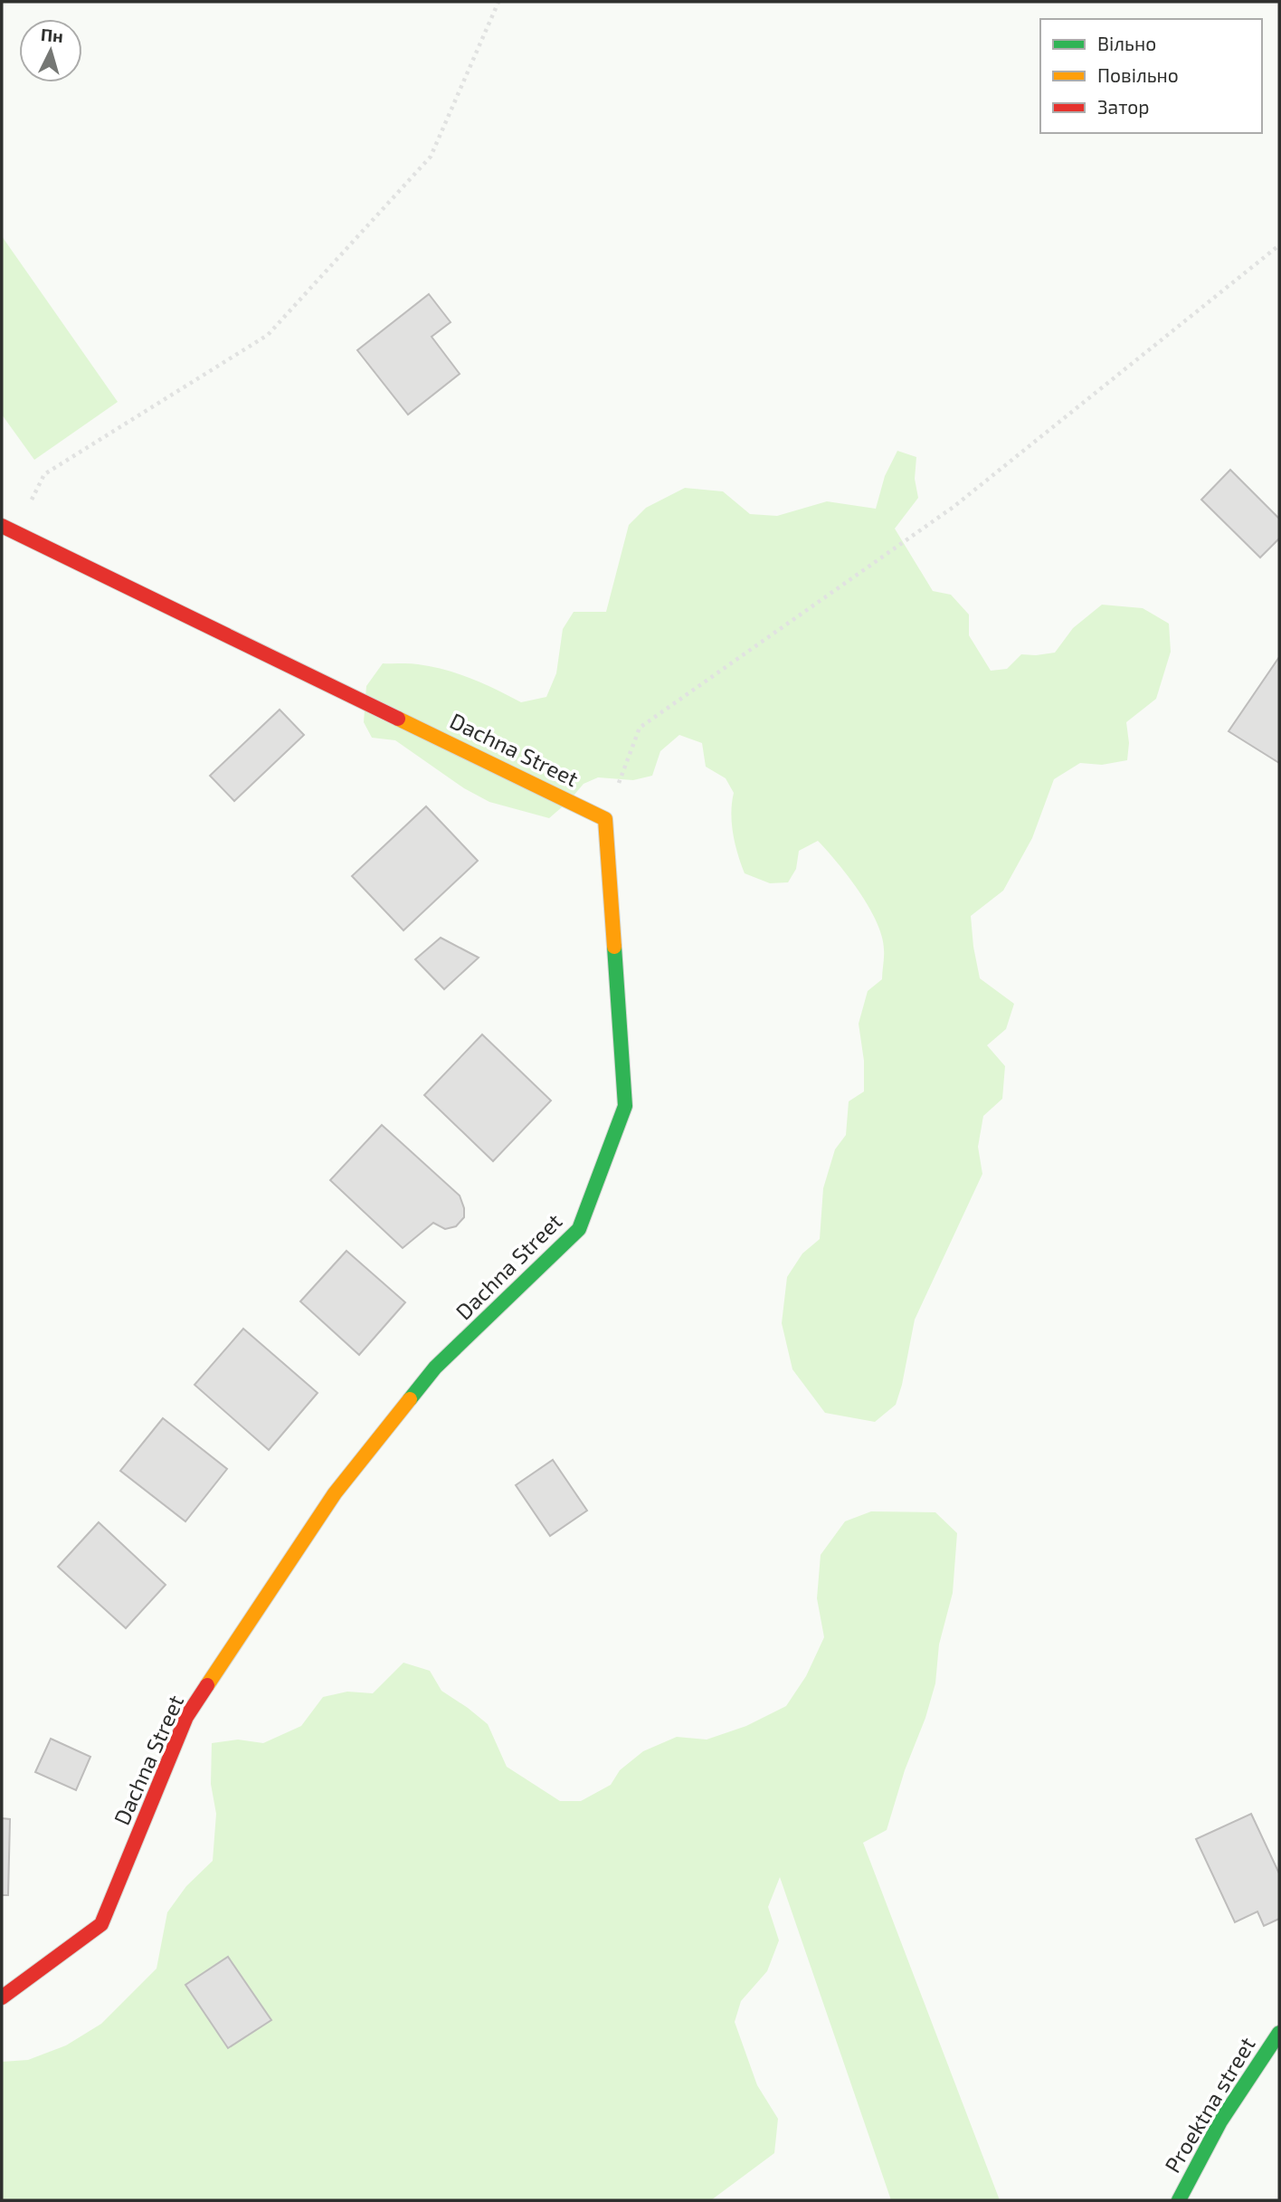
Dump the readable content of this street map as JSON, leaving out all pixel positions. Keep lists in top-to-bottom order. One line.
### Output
{"streets":{"street":["Dachna Street","Proektna street"]},"legend":["Вільно","Повільно","Затор"],"north":"top"}
